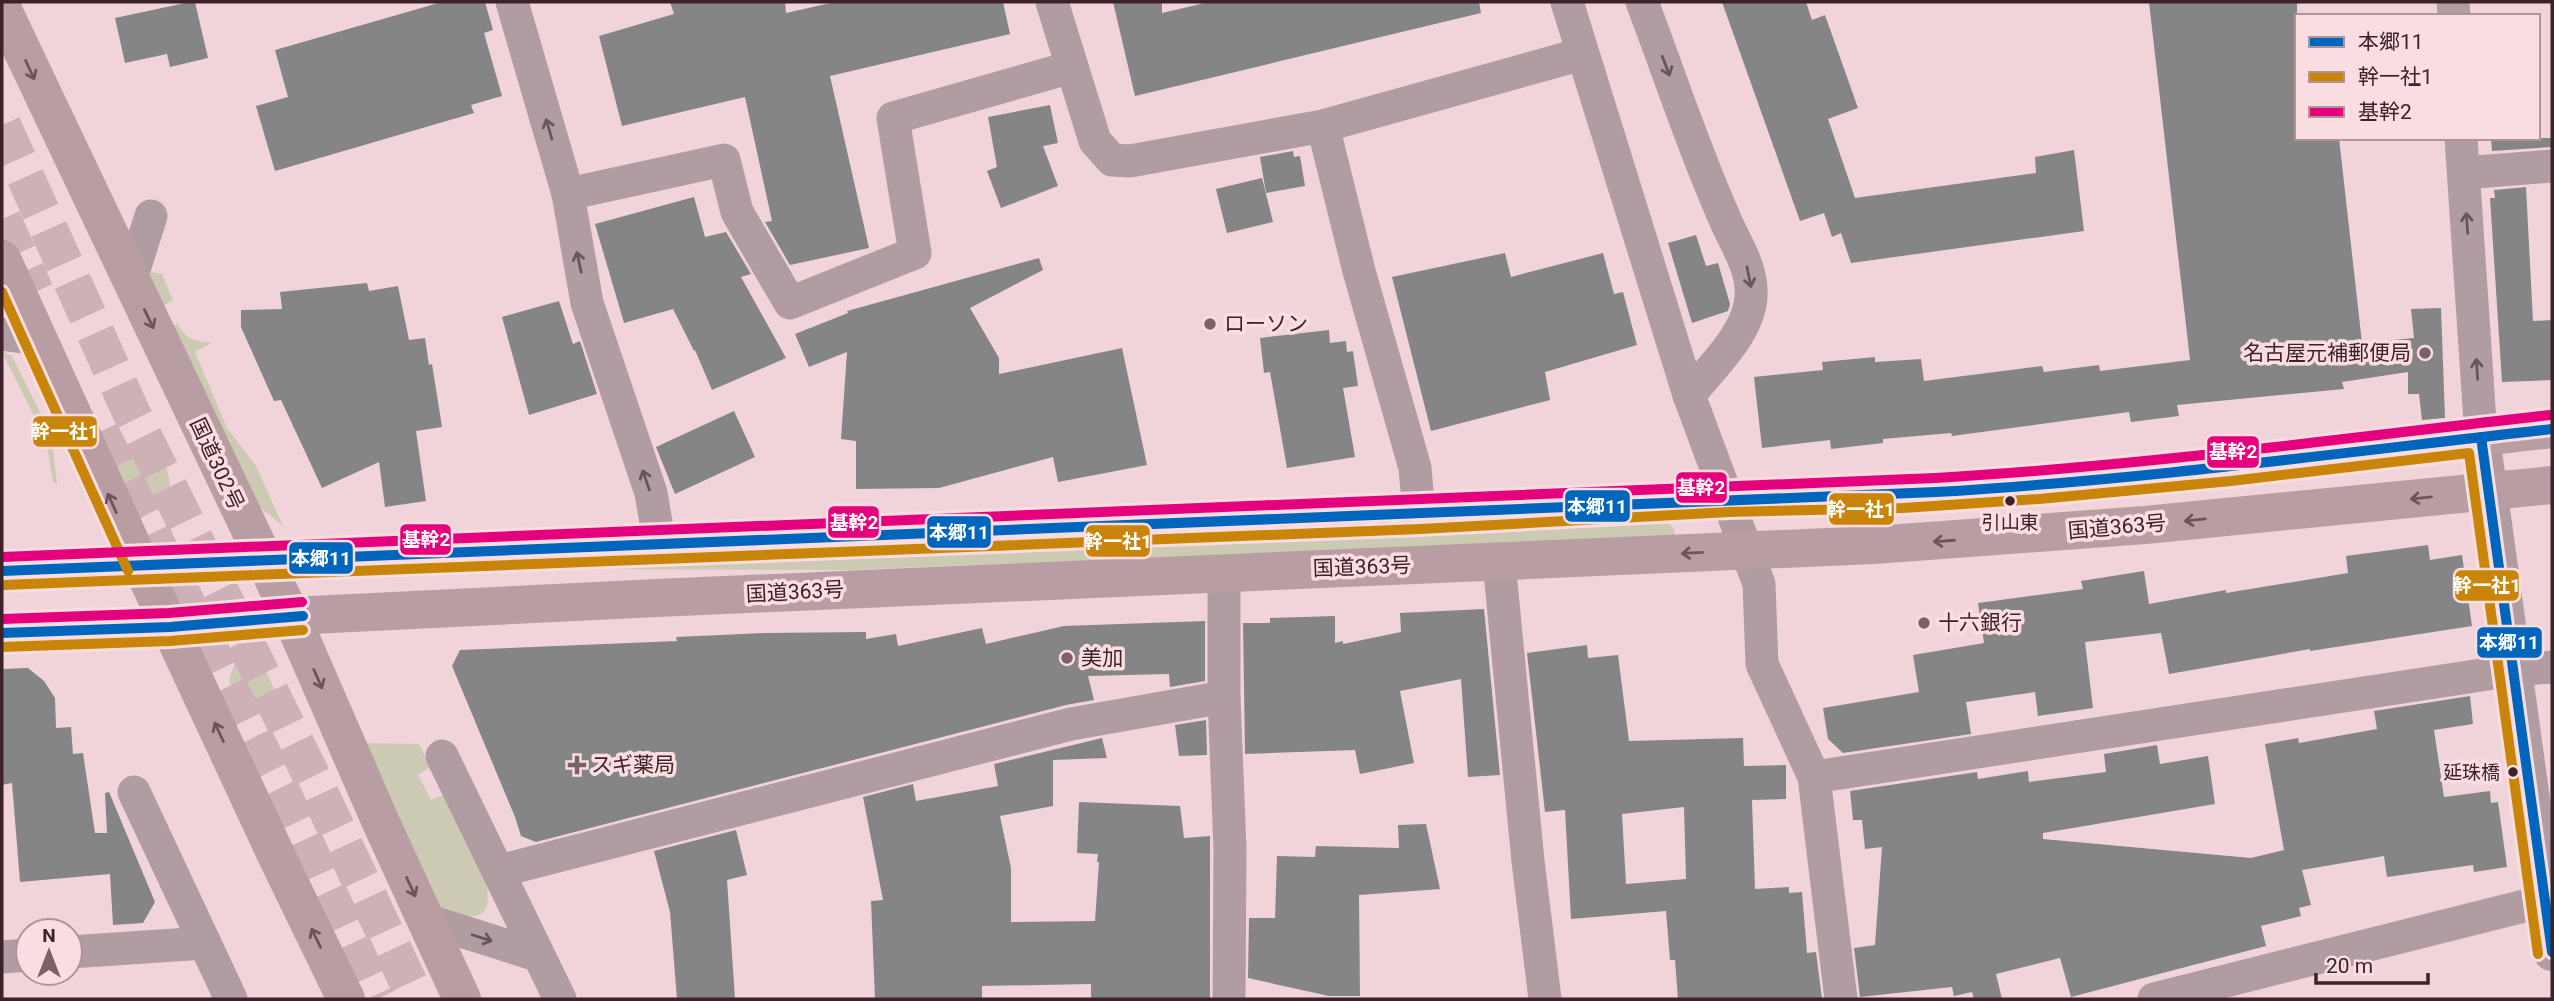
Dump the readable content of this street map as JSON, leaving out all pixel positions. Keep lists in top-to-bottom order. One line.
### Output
{"streets":{"highway":["国道302号","国道363号"]},"crossings":[["国道302号","国道363号"]],"places":{"other":["ローソン","名古屋元補郵便局","引山東","十六銀行","美加","延珠橋"],"health":["スギ薬局"]},"lines":["transit line 幹一社1","transit line 基幹2","transit line 本郷11"],"legend":["本郷11","幹一社1","基幹2"],"scale_bar":"20 m","north":"top"}
